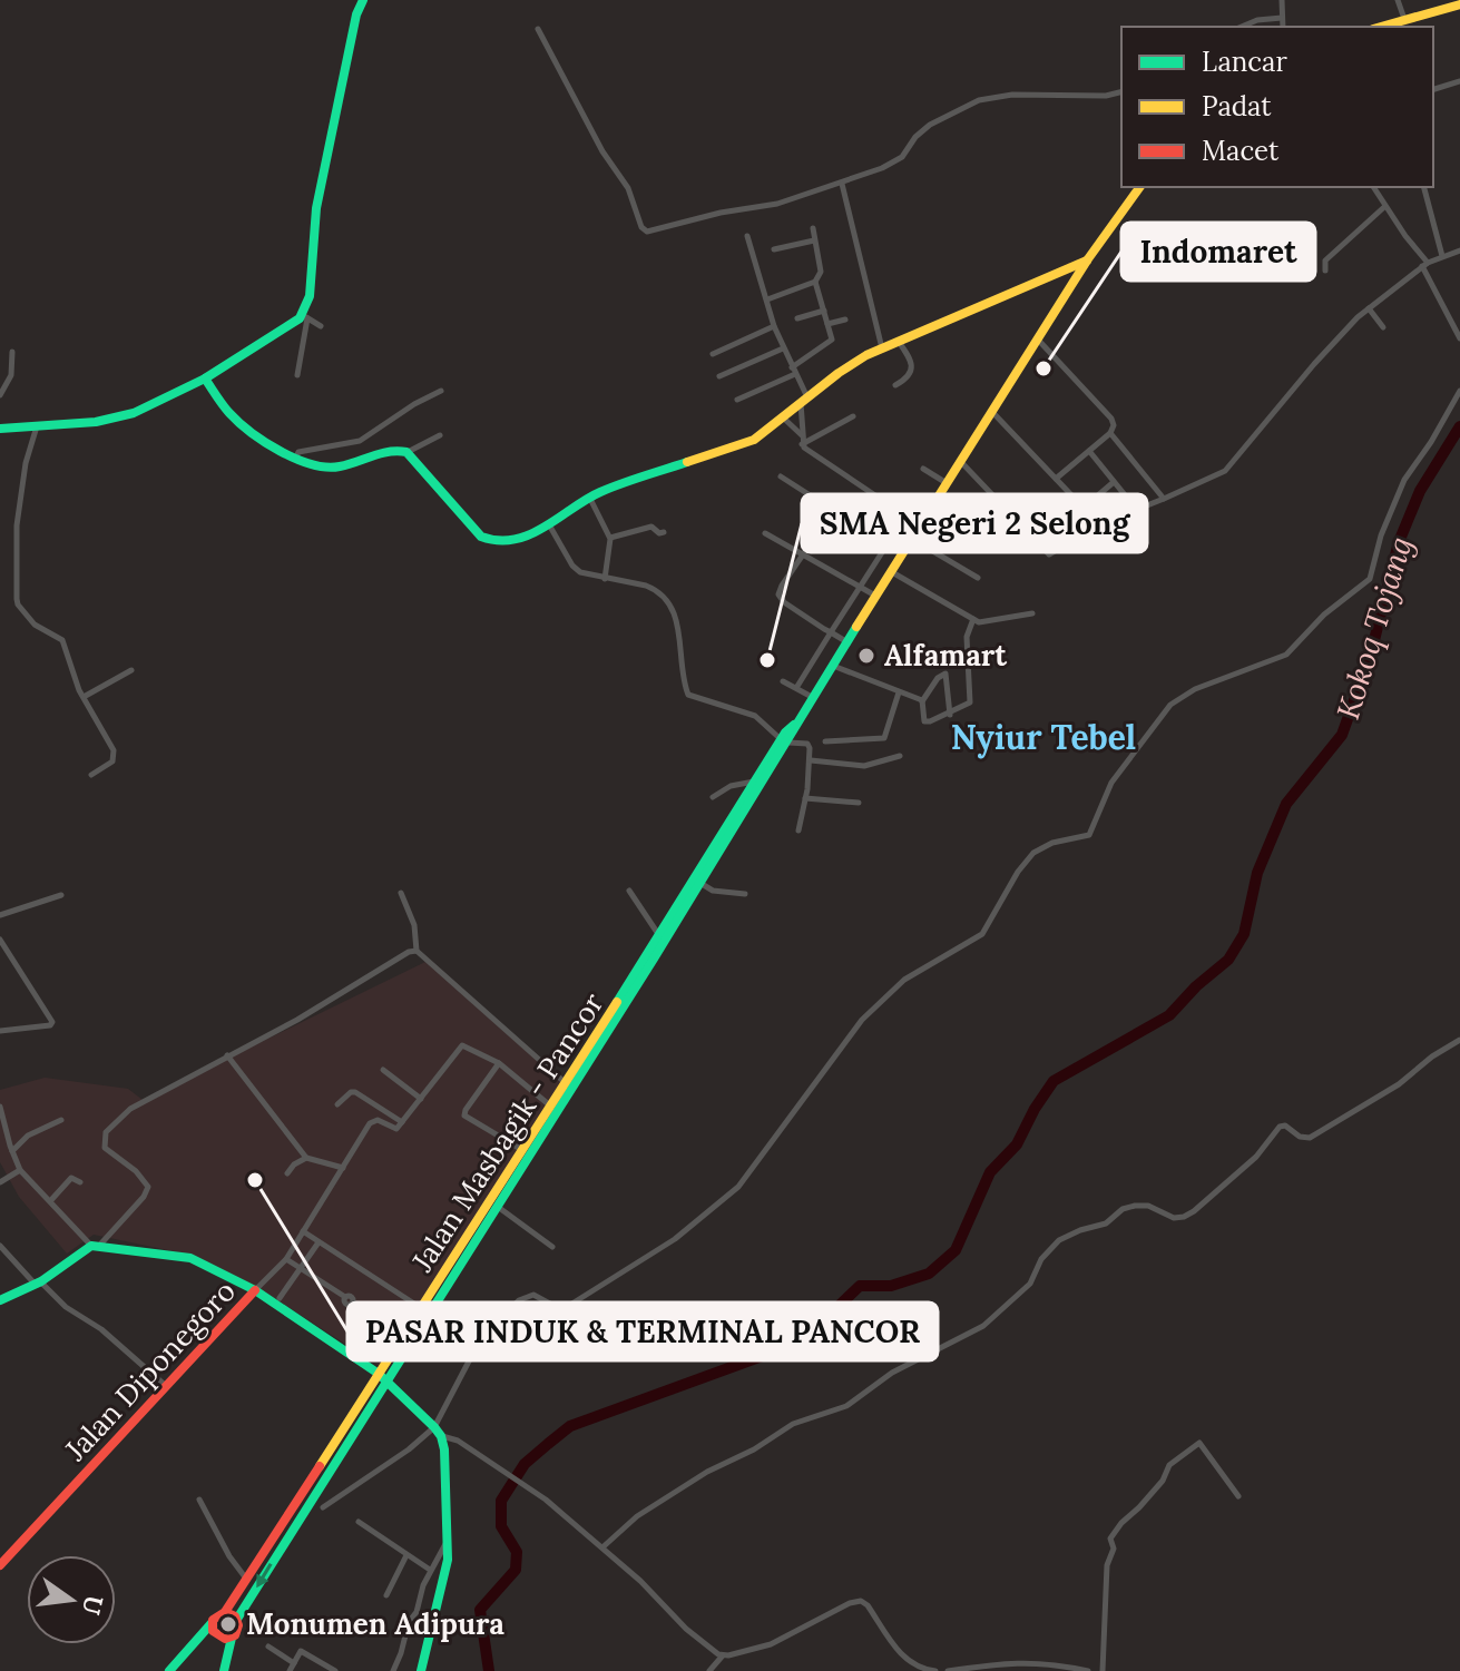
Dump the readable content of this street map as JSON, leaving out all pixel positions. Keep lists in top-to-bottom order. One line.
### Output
{"streets":{"main road":["Jalan Masbagik - Pancor","Jalan Diponegoro"]},"districts":["Nyiur Tebel"],"water":["Kokoq Tojang"],"places":["Indomaret","Alfamart","SMA Negeri 2 Selong","PASAR INDUK & TERMINAL PANCOR","Monumen Adipura"],"legend":["Lancar","Padat","Macet"],"north":"right"}
